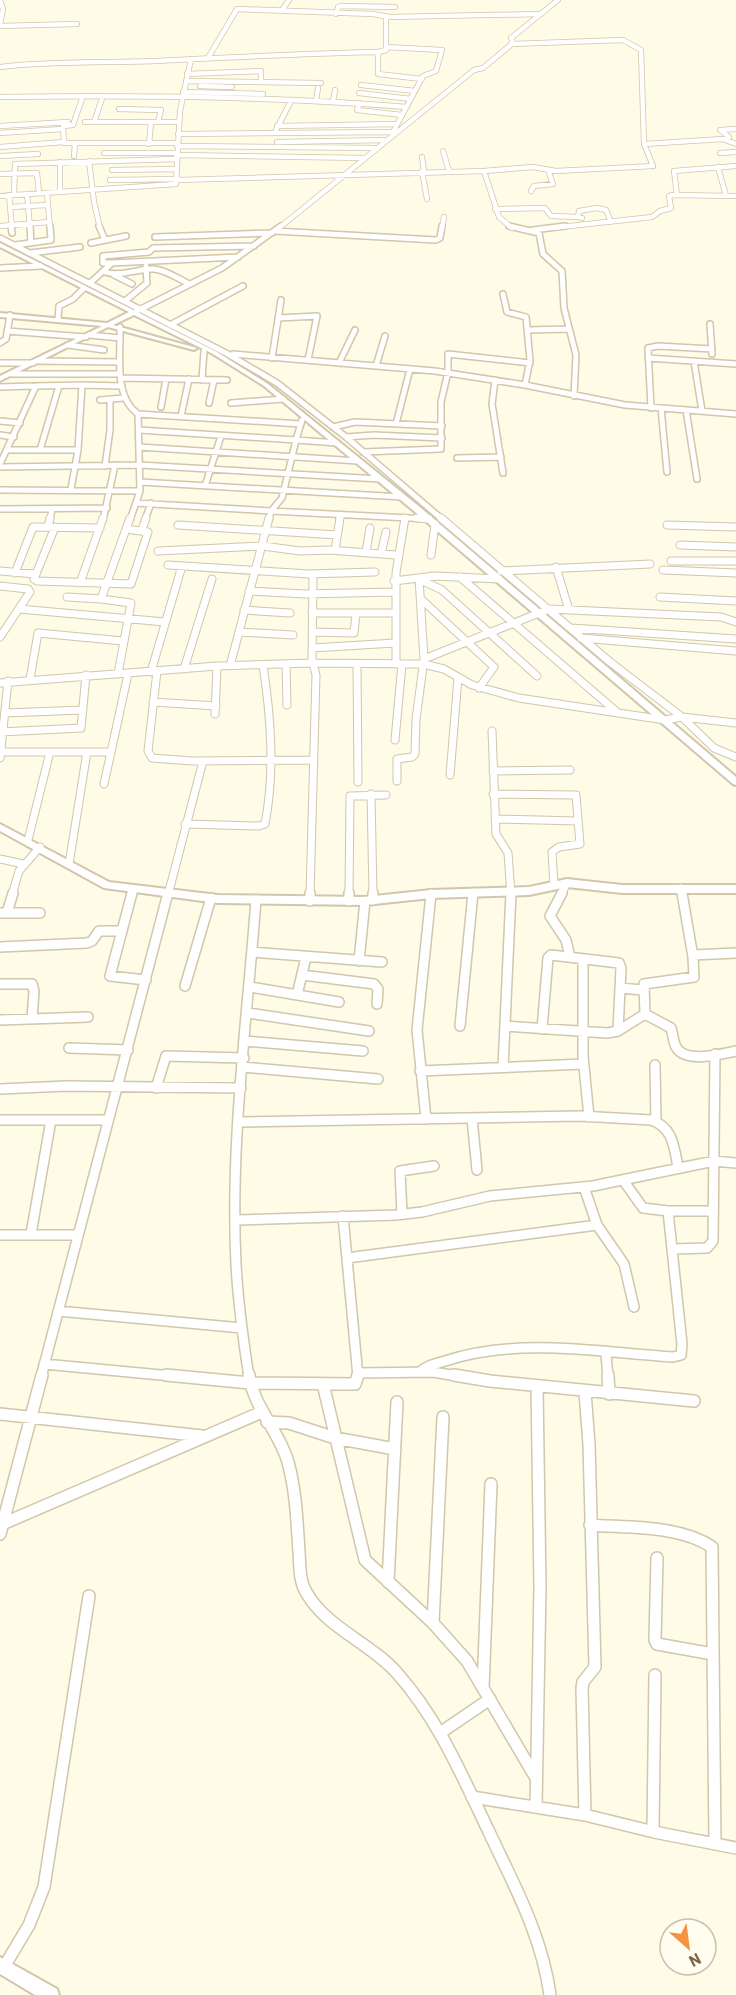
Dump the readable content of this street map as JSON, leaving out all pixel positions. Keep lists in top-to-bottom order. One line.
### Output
{"north":"bottom right"}
